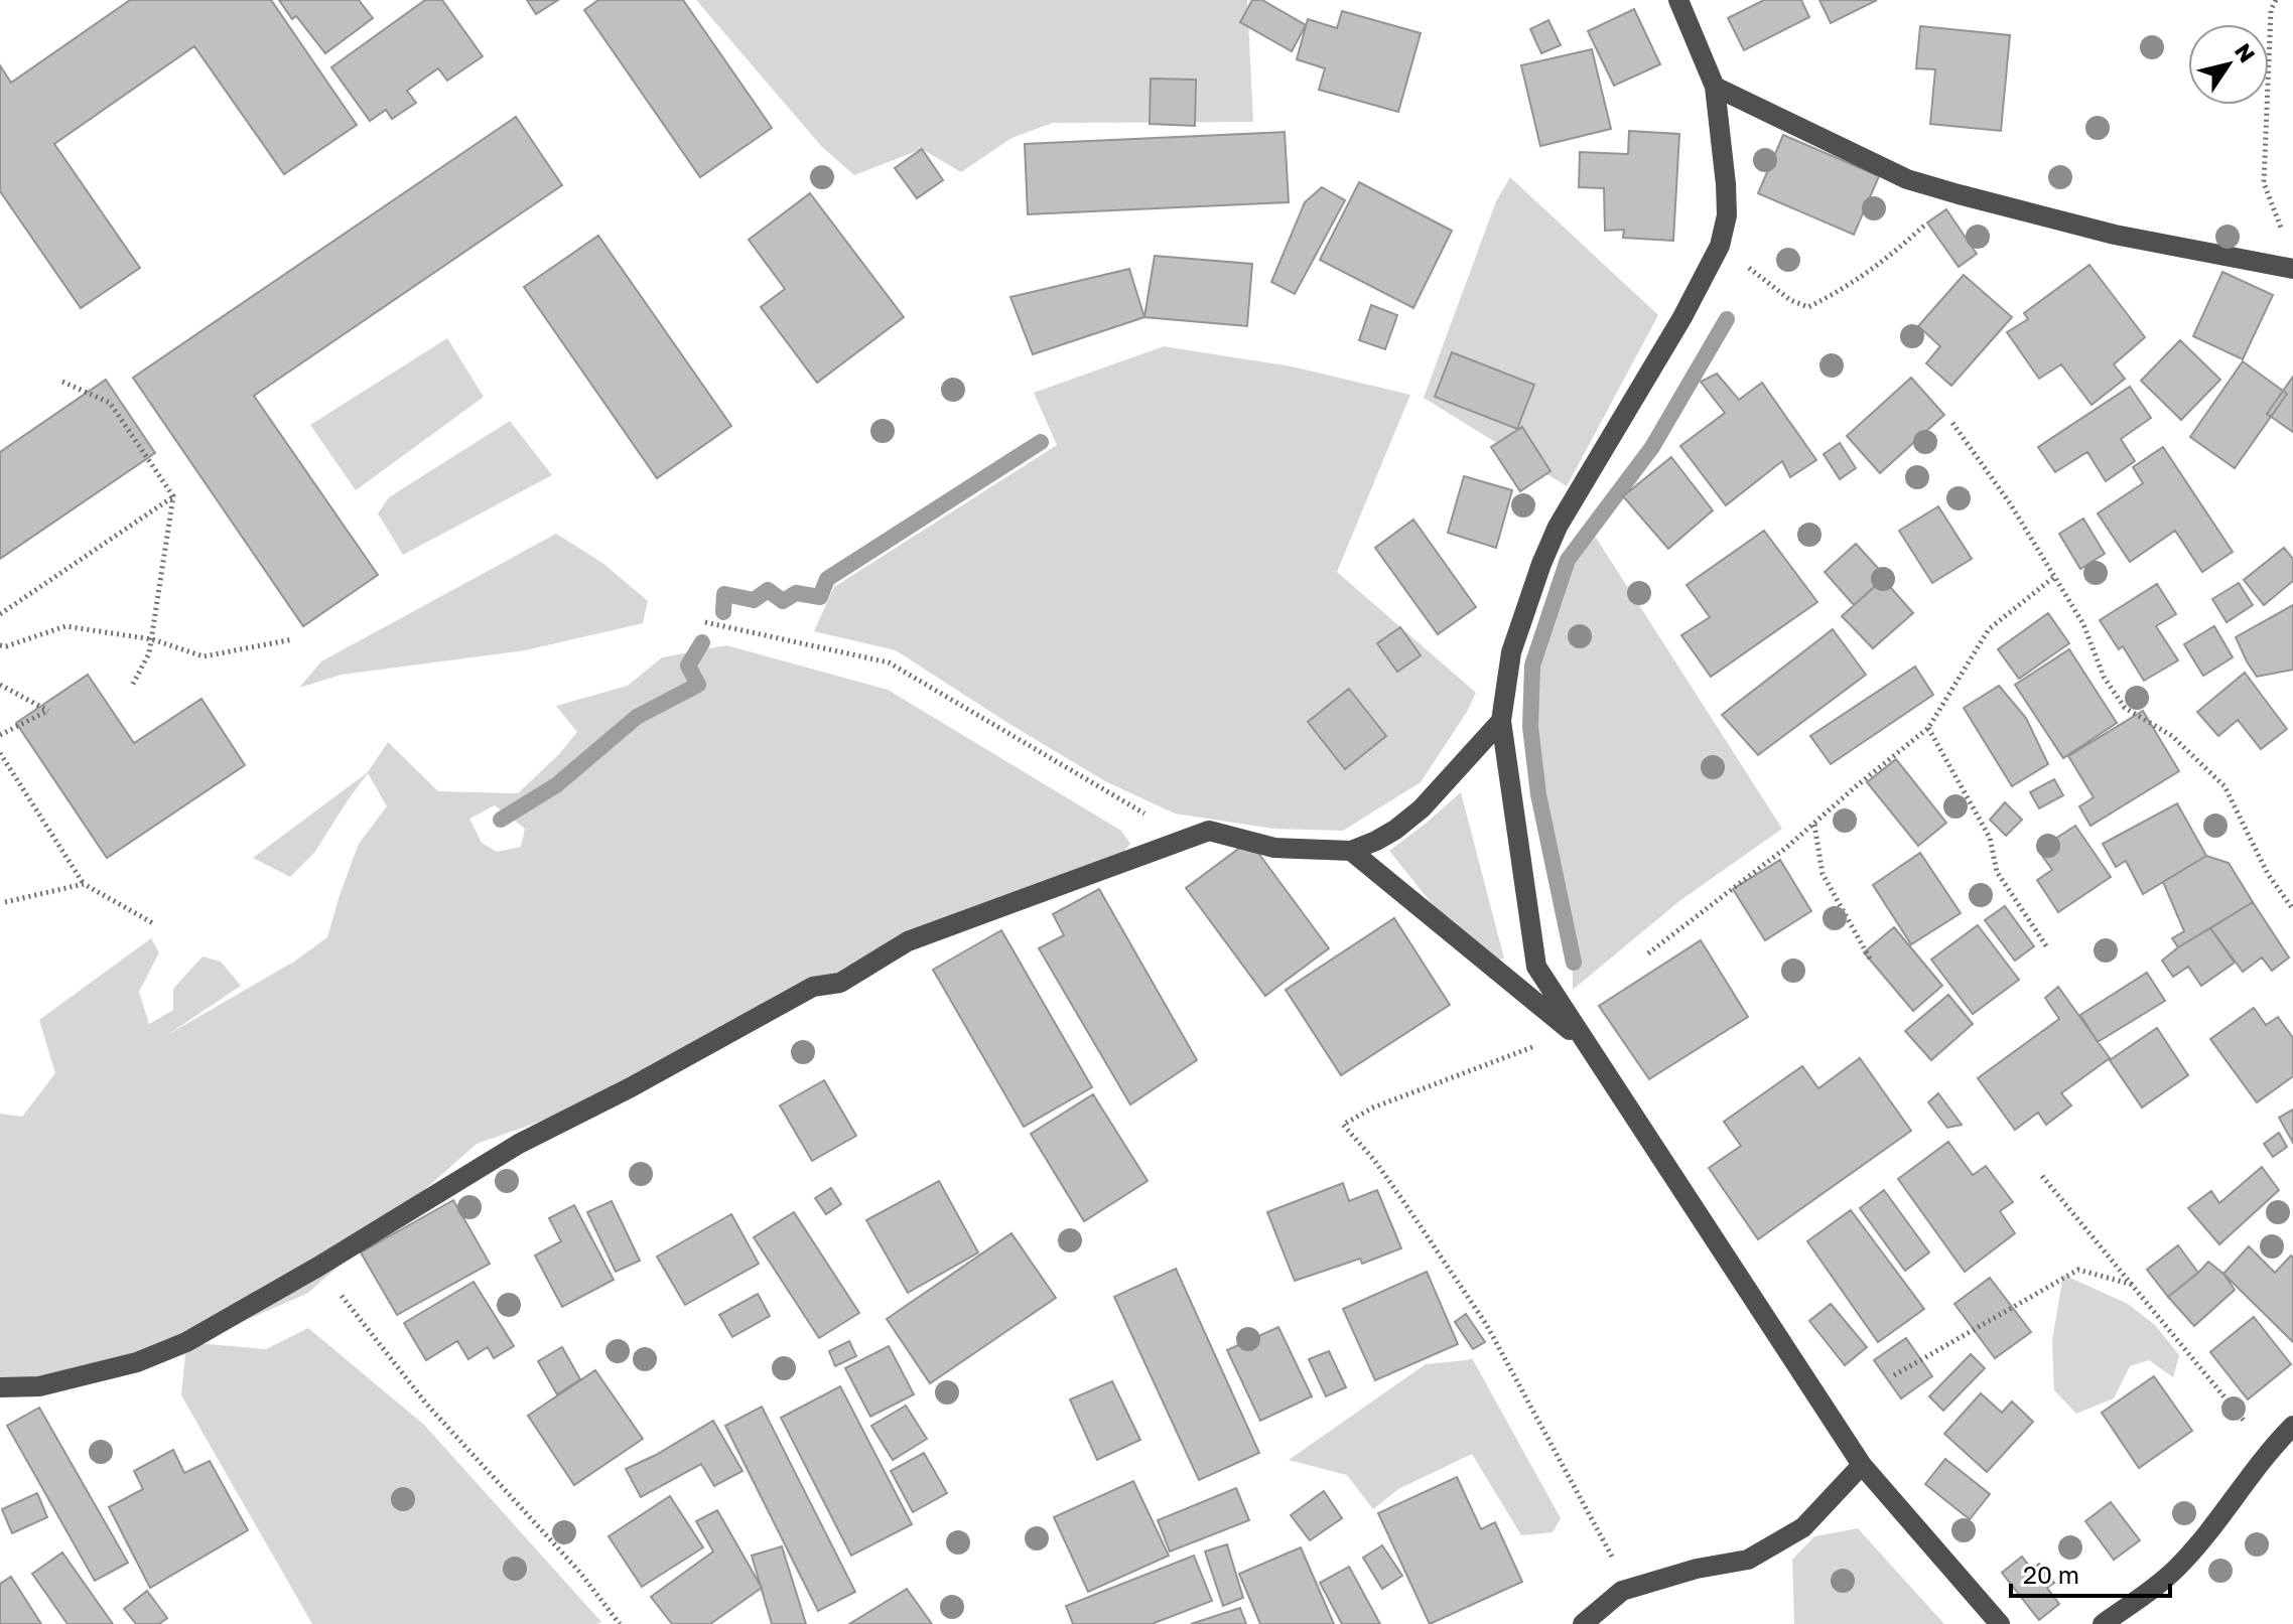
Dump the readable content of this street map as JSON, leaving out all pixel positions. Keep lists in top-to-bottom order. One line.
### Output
{"scale_bar":"20 m","north":"top right"}
